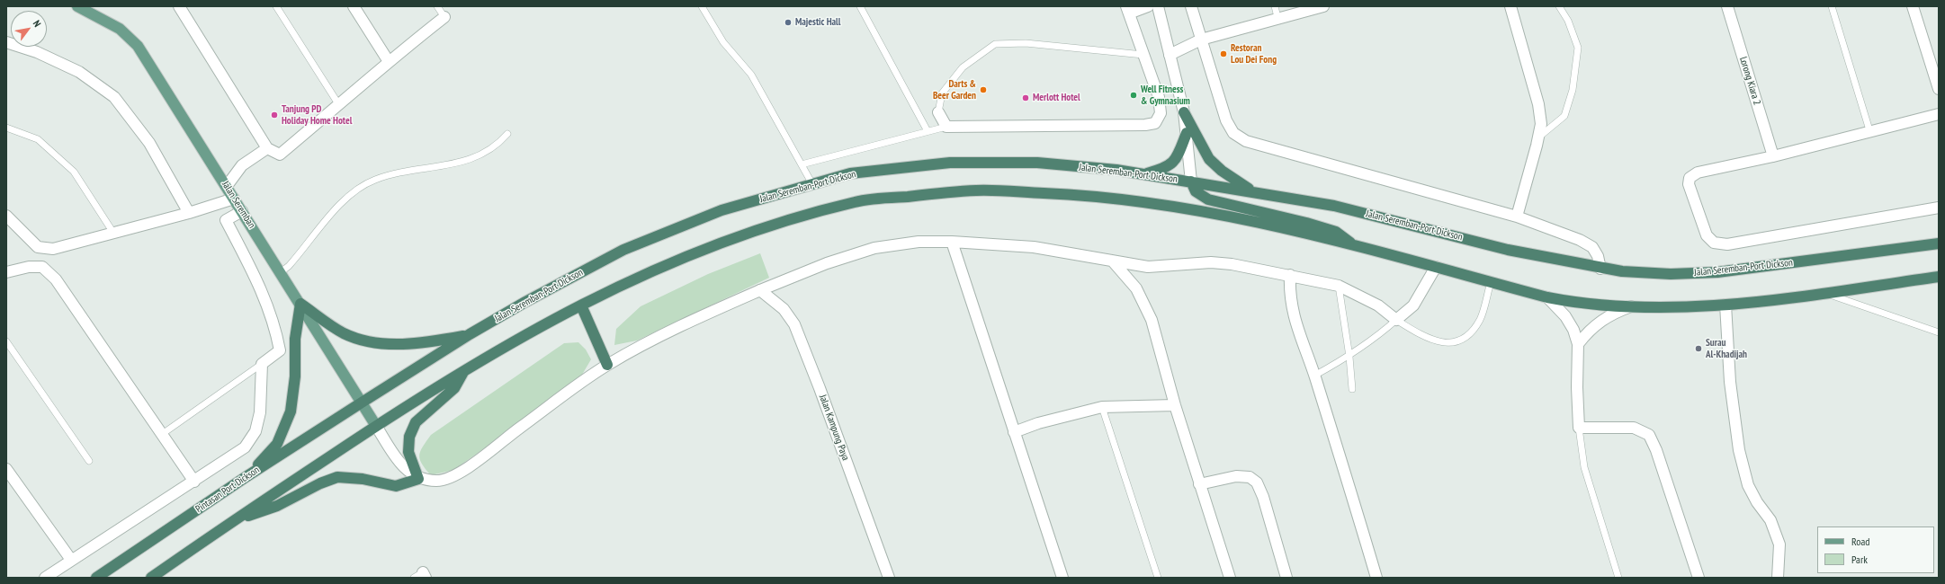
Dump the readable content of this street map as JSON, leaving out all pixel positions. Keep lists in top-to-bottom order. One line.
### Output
{"streets":{"highway":["Jalan Seremban-Port Dickson","Pintasan Port Dickson"],"main road":["Jalan Seremban"],"street":["Lorong Kiara 2","Jalan Kampung Paya"]},"crossings":[["Jalan Seremban-Port Dickson","Jalan Seremban"],["Jalan Seremban-Port Dickson","Pintasan Port Dickson"],["Jalan Seremban","Pintasan Port Dickson"]],"places":["Majestic Hall","Restoran Lou Dei Fong","Darts & Beer Garden","Well Fitness & Gymnasium","Merlott Hotel","Tanjung PD Holiday Home Hotel","Surau Al-Khadijah"],"legend":["Road","Park"],"north":"top right"}
